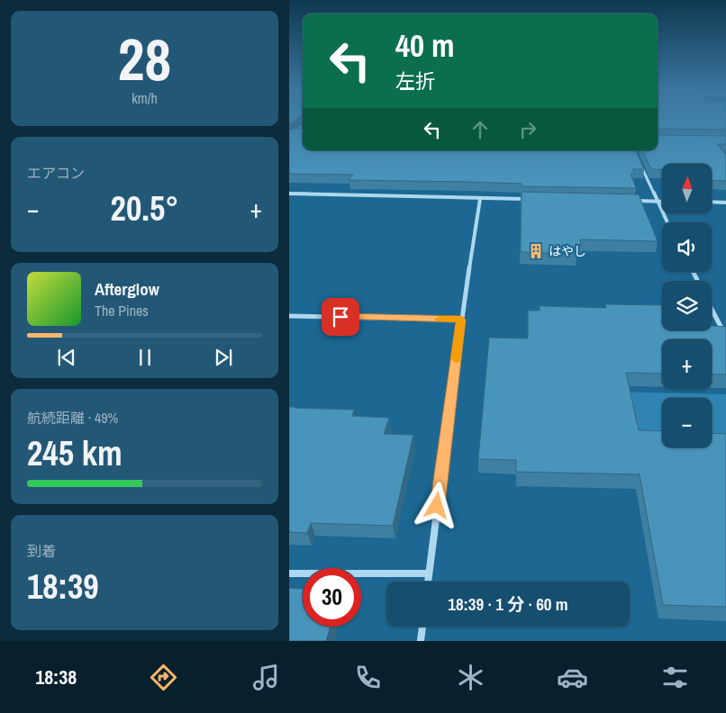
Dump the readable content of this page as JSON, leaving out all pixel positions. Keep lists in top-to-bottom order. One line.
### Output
{"places":{"building":["はやし"]},"north":"top","page":{"tile":[["28","km/h"],"エアコン",["航続距離 · 49%","245 km"],["到着","18:39"]],"turn":["40 m","左折"],"map_buttons":["+","−"],"heat":["−","20.5°","+"],"song":["Afterglow","The Pines"],"limit":"30","trip":"18:39 · 1 分 · 60 m","tabs":"18:38"}}
